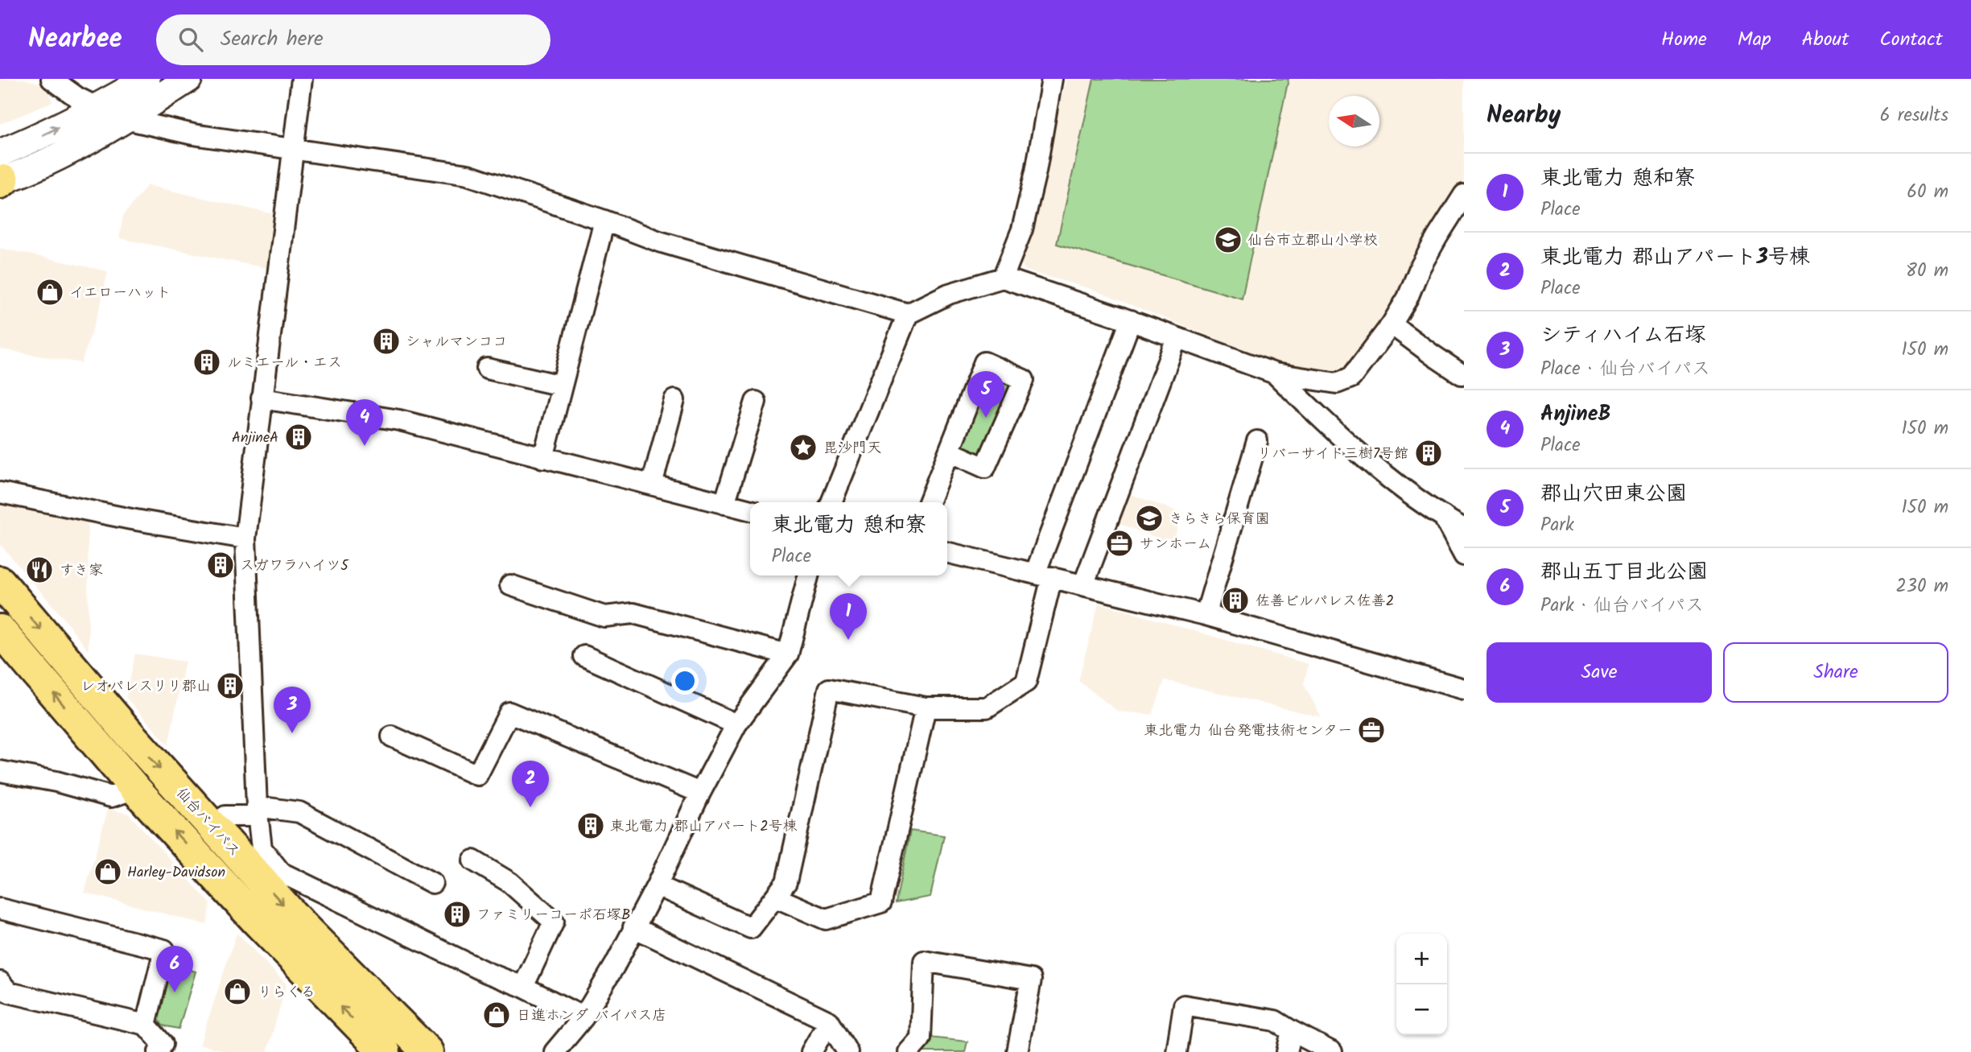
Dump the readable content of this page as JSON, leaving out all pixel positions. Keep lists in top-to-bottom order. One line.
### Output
{"streets":{"highway":["仙台バイパス"]},"places":{"school or university":["仙台市立郡山小学校","きらきら保育園"],"shop":["イエローハット","Harley-Davidson","りらくる","日進ホンダ バイパス店"],"building":["シャルマンココ","ルミエール・エス","AnjineA","リバーサイド三樹7号館","スガワラハイツ5","佐善ビルパレス佐善2","レオパレスリリ郡山","東北電力 郡山アパート2号棟","ファミリーコーポ石塚B"],"place":["毘沙門天"],"office":["サンホーム","東北電力 仙台発電技術センター"],"restaurant":["すき家"]},"north":"left","page":{"header":"Nearbee","search":"Search here","nav":["Home","Map","About","Contact"],"heading":["Nearby","6 results"],"list":[{"mark":"1","name":"東北電力 憩和寮","note":"Place","value":"60 m"},{"mark":"2","name":"東北電力 郡山アパート3号棟","note":"Place","value":"80 m"},{"mark":"3","name":"シティハイム石塚","note":"Place · 仙台バイパス","value":"150 m"},{"mark":"4","name":"AnjineB","note":"Place","value":"150 m"},{"mark":"5","name":"郡山穴田東公園","note":"Park","value":"150 m"},{"mark":"6","name":"郡山五丁目北公園","note":"Park · 仙台バイパス","value":"230 m"}],"pins":["5","4","1","3","2","6"],"popup":["東北電力 憩和寮","Place"],"buttons":["Save","Share"],"map_buttons":["+","−"]}}
